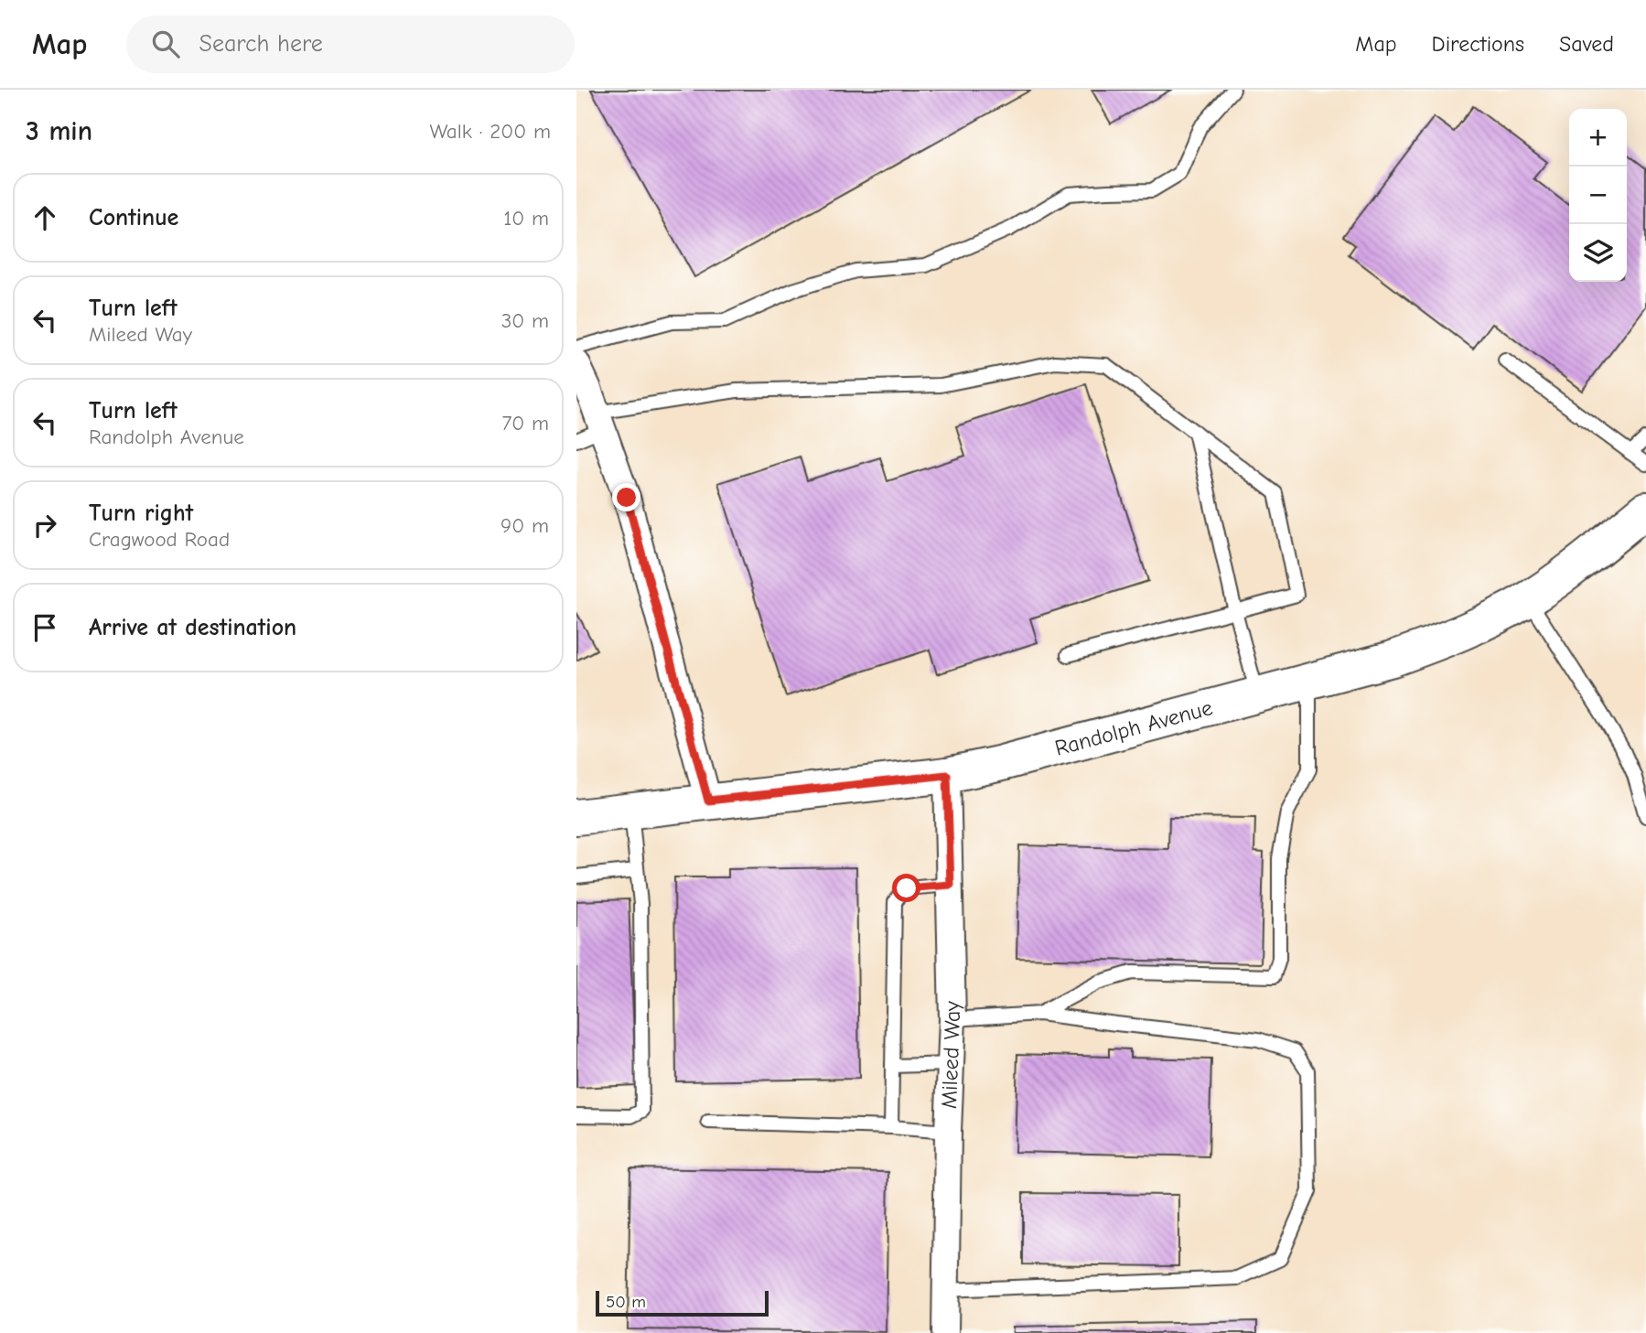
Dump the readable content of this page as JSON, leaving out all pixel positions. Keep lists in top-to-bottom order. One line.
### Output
{"streets":{"main road":["Randolph Avenue"],"street":["Mileed Way"]},"crossings":[["Randolph Avenue","Mileed Way"]],"scale_bar":"50 m","page":{"header":"Map","search":"Search here","nav":["Map","Directions","Saved"],"heading":["3 min","Walk · 200 m"],"map_buttons":["+","−"],"list":[["Continue","10 m"],["Turn left","Mileed Way","30 m"],["Turn left","Randolph Avenue","70 m"],["Turn right","Cragwood Road","90 m"],"Arrive at destination"],"scale":"50 m"}}
